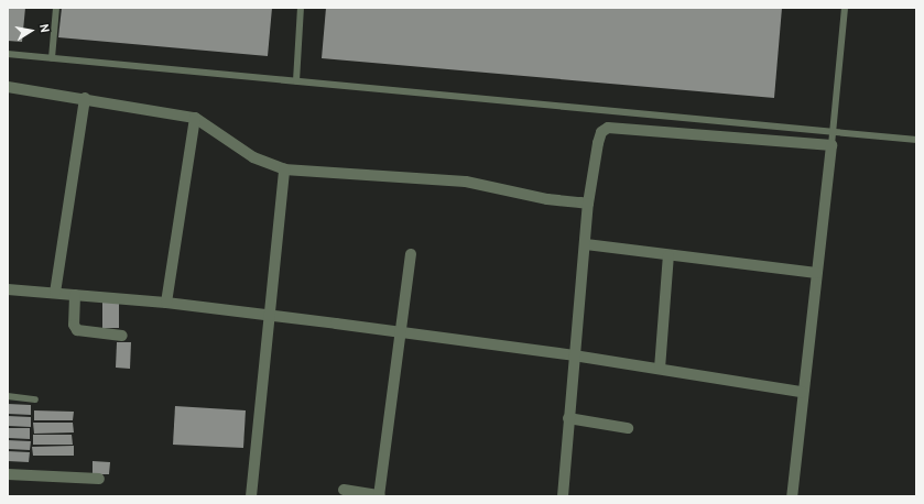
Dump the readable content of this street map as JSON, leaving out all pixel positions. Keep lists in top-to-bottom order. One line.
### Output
{"north":"right"}
